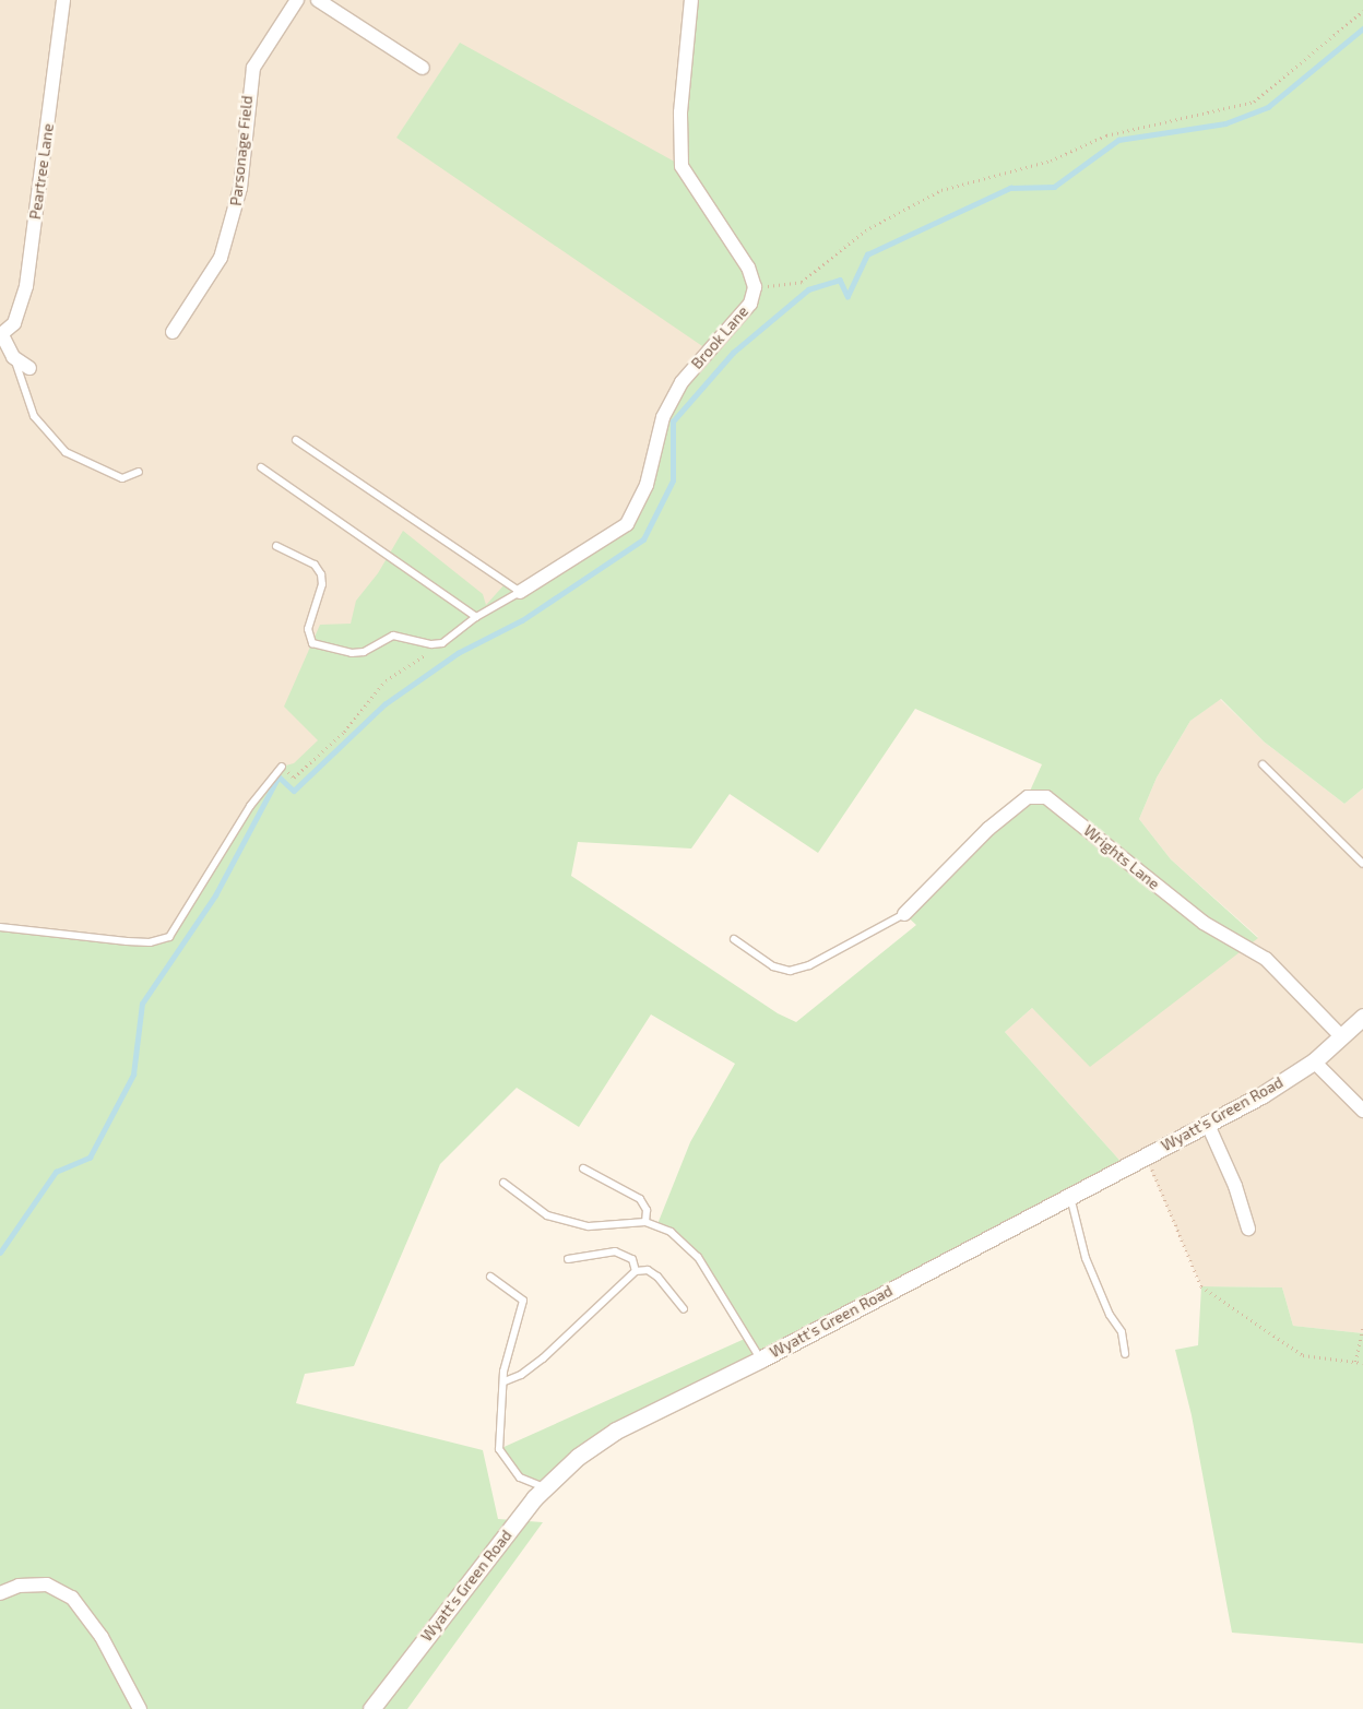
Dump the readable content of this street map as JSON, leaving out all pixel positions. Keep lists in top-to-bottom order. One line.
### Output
{"streets":{"street":["Parsonage Field","Peartree Lane","Brook Lane","Wrights Lane","Wyatt's Green Road"]},"crossings":[["Wrights Lane","Wyatt's Green Road"]]}
